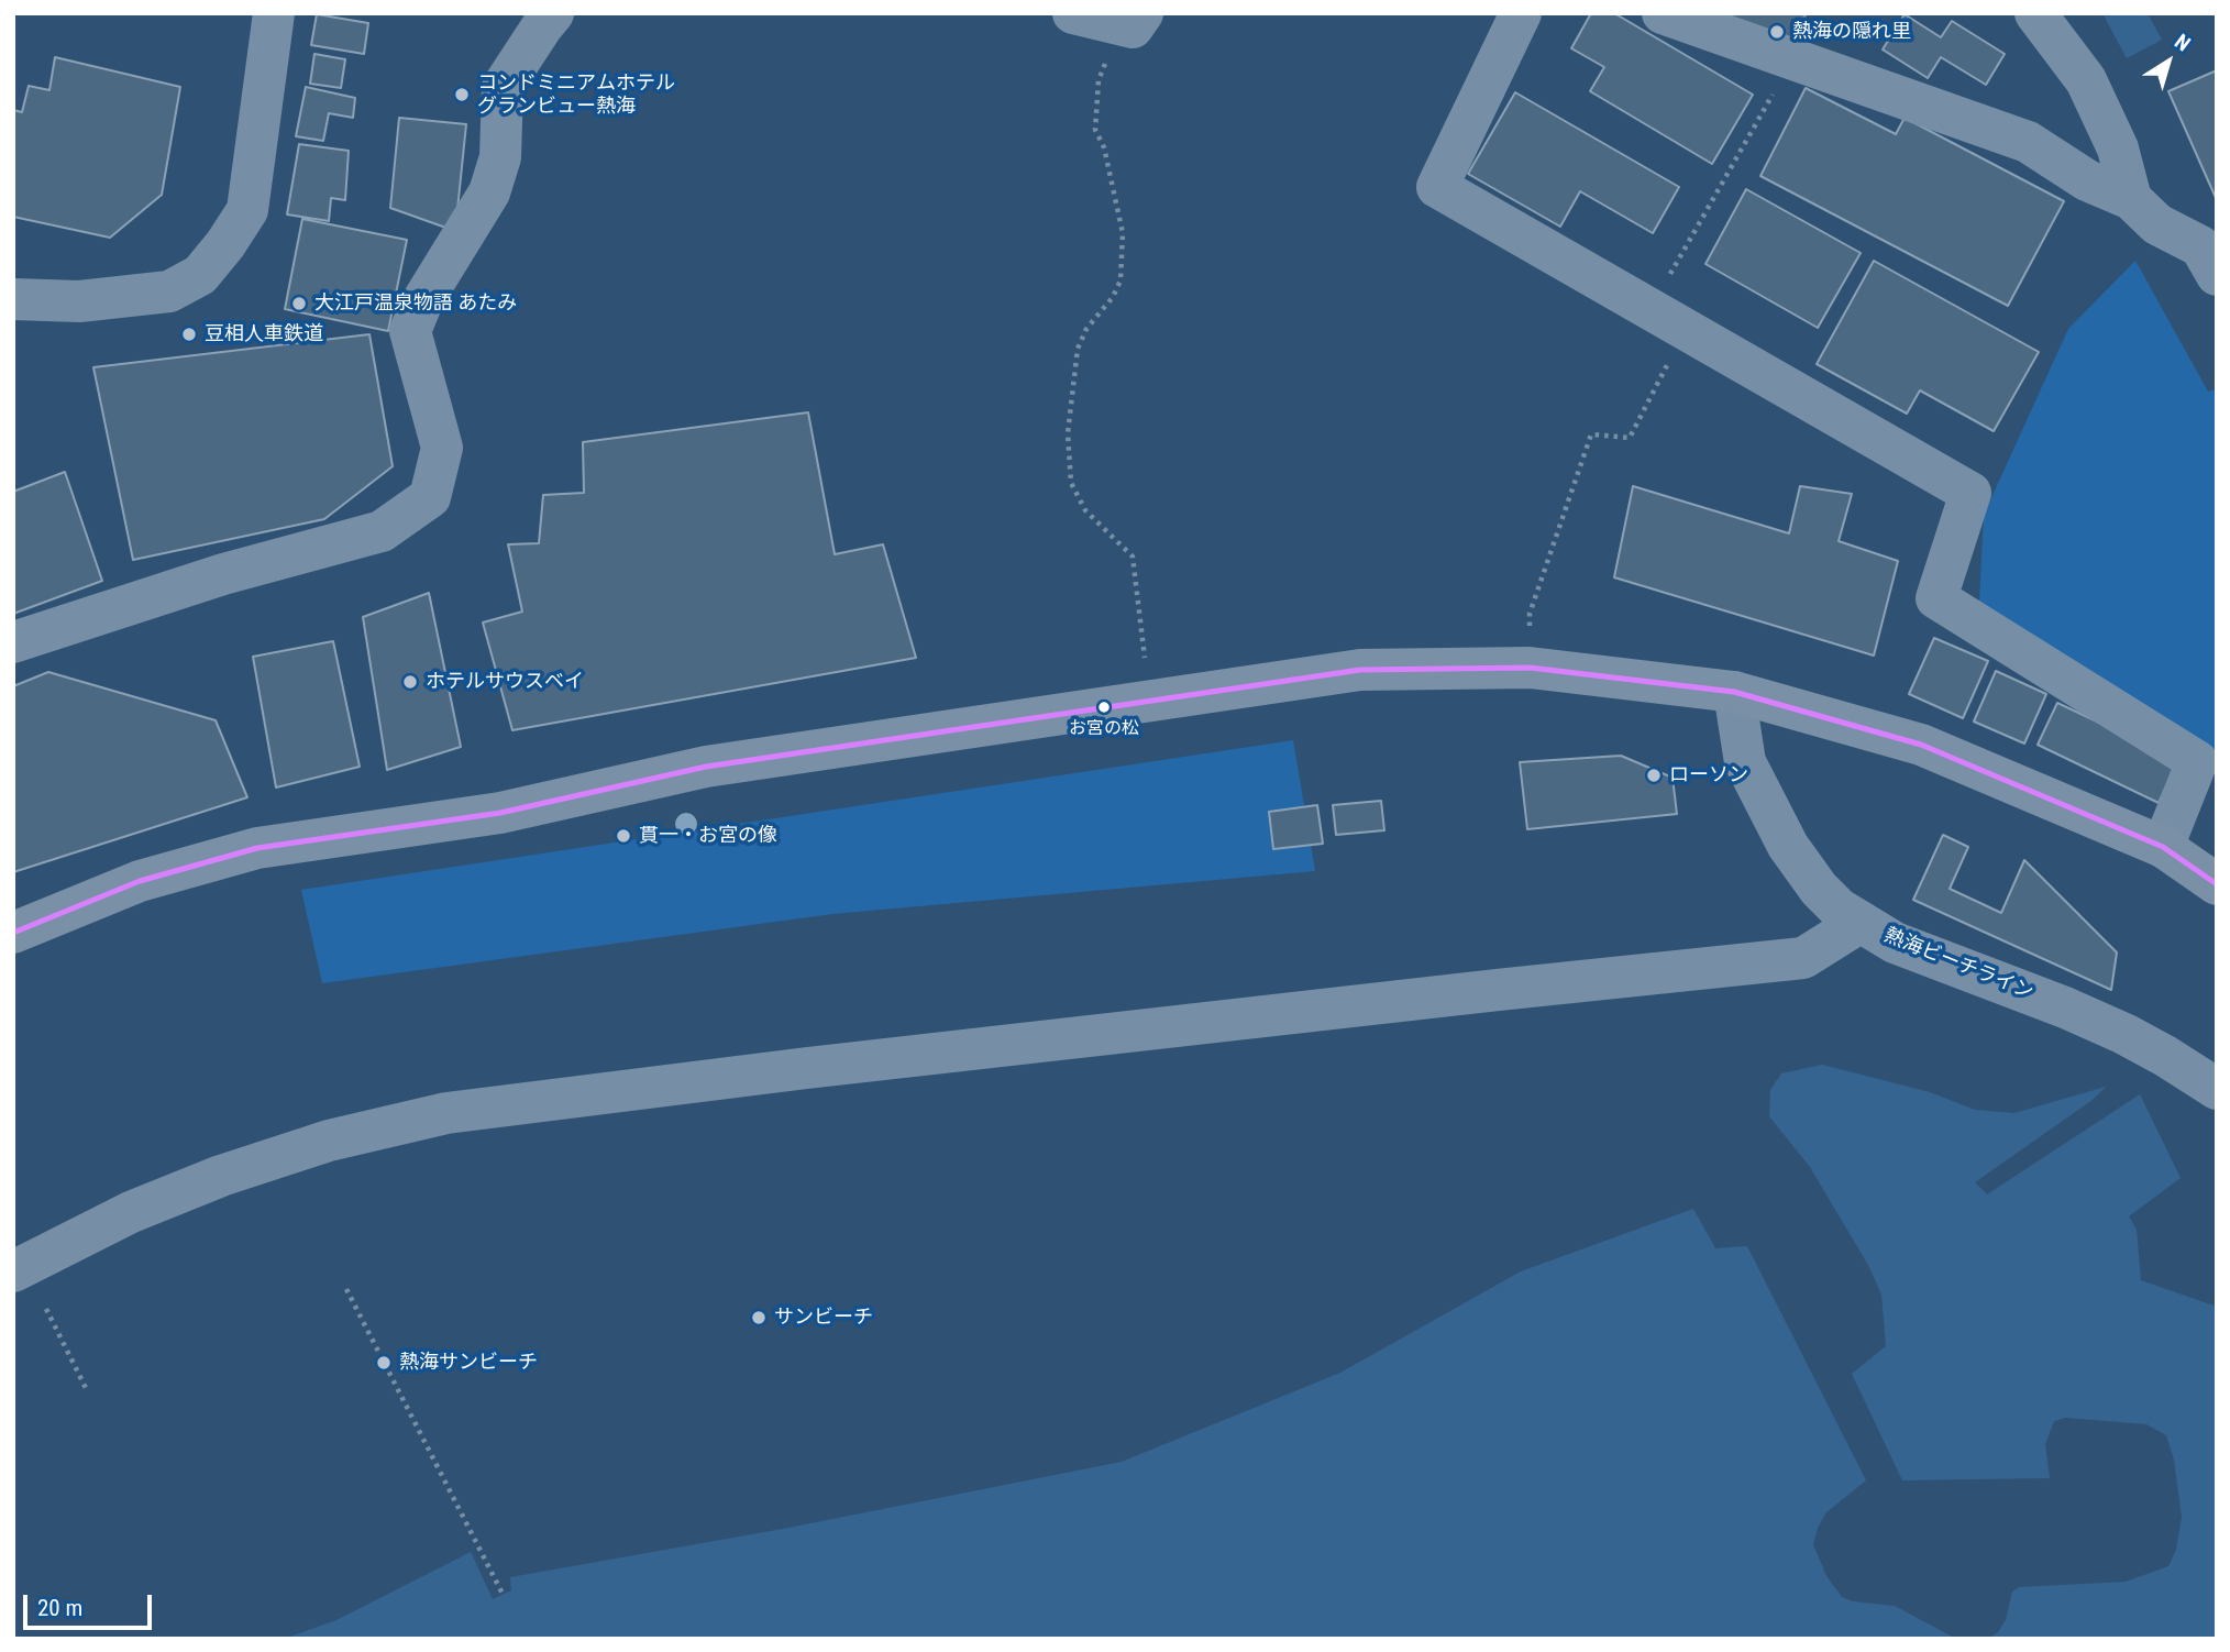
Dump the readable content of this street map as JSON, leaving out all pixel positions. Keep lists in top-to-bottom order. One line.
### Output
{"streets":{"street":["熱海ビーチライン"]},"places":["熱海の隠れ里","コンドミニアムホテル グランビュー熱海","大江戸温泉物語 あたみ","豆相人車鉄道","ホテルサウスベイ","お宮の松","ローソン","貫一・お宮の像","サンビーチ","熱海サンビーチ"],"scale_bar":"20 m","north":"top right"}
